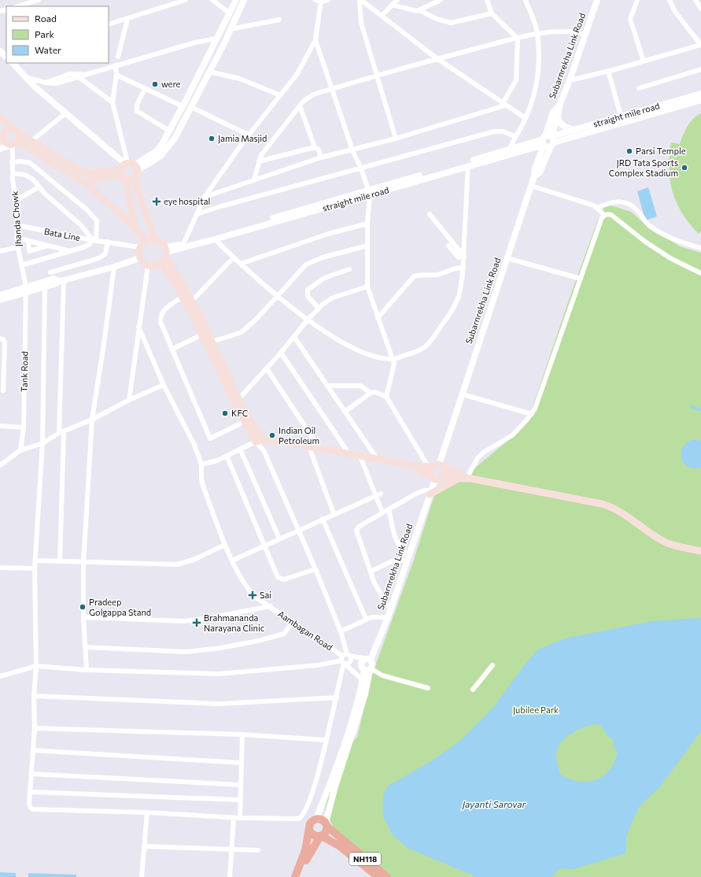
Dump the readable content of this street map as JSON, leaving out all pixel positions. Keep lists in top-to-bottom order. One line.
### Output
{"streets":{"highway":["NH118"],"street":["Subarnrekha Link Road","straight mile road","Jhanda Chowk","Bata Line","Tank Road","Aambagan Road"]},"crossings":[["Subarnrekha Link Road","straight mile road"],["Subarnrekha Link Road","Aambagan Road"],["Subarnrekha Link Road","NH118"],["straight mile road","Bata Line"],["Jhanda Chowk","Bata Line"],["Jhanda Chowk","Tank Road"]],"water":["Jayanti Sarovar"],"parks":["Jubilee Park"],"places":{"other":["were","Jamia Masjid","Parsi Temple","JRD Tata Sports Complex Stadium","KFC","Indian Oil Petroleum","Pradeep Golgappa Stand"],"health":["eye hospital","Sai","Brahmananda Narayana Clinic"]},"legend":["Road","Park","Water"]}
